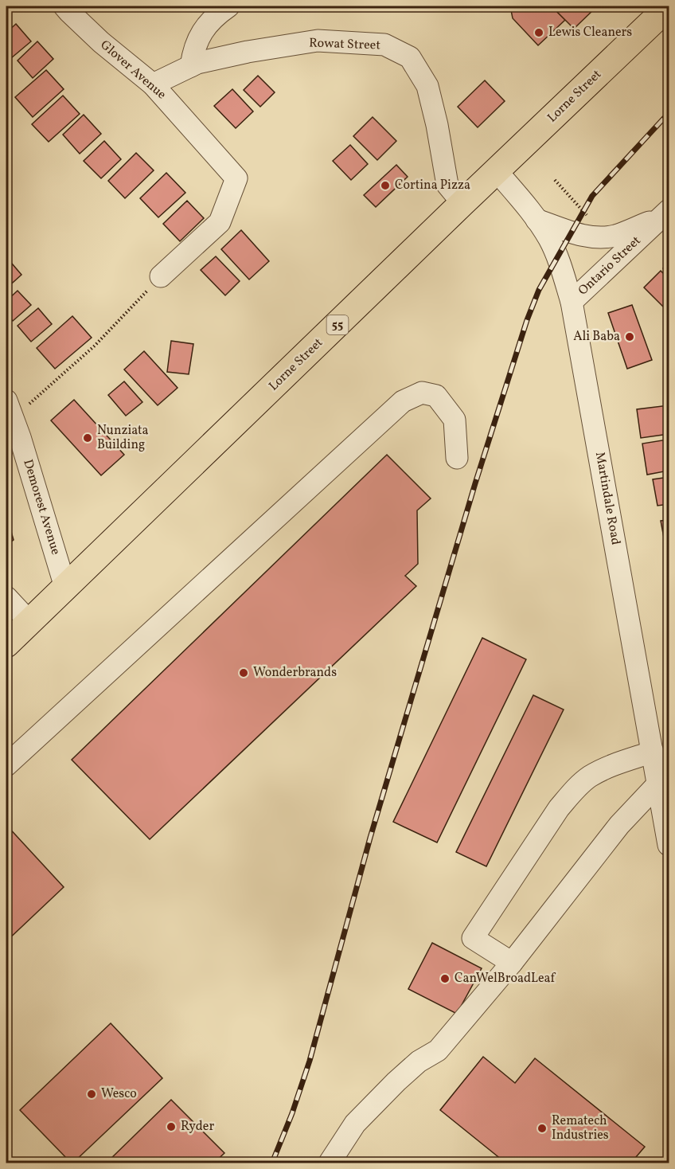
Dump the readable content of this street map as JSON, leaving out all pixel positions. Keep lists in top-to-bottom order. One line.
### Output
{"streets":{"main road":["Lorne Street","55"],"street":["Rowat Street","Glover Avenue","Ontario Street","Martindale Road","Demorest Avenue"]},"crossings":[["Rowat Street","Glover Avenue"],["Rowat Street","Lorne Street"],["Lorne Street","Martindale Road"],["Lorne Street","Demorest Avenue"],["Ontario Street","Martindale Road"]],"places":["Lewis Cleaners","Cortina Pizza","Ali Baba","Nunziata Building","Wonderbrands","CanWelBroadLeaf","Wesco","Ryder","Rematech Industries"]}
